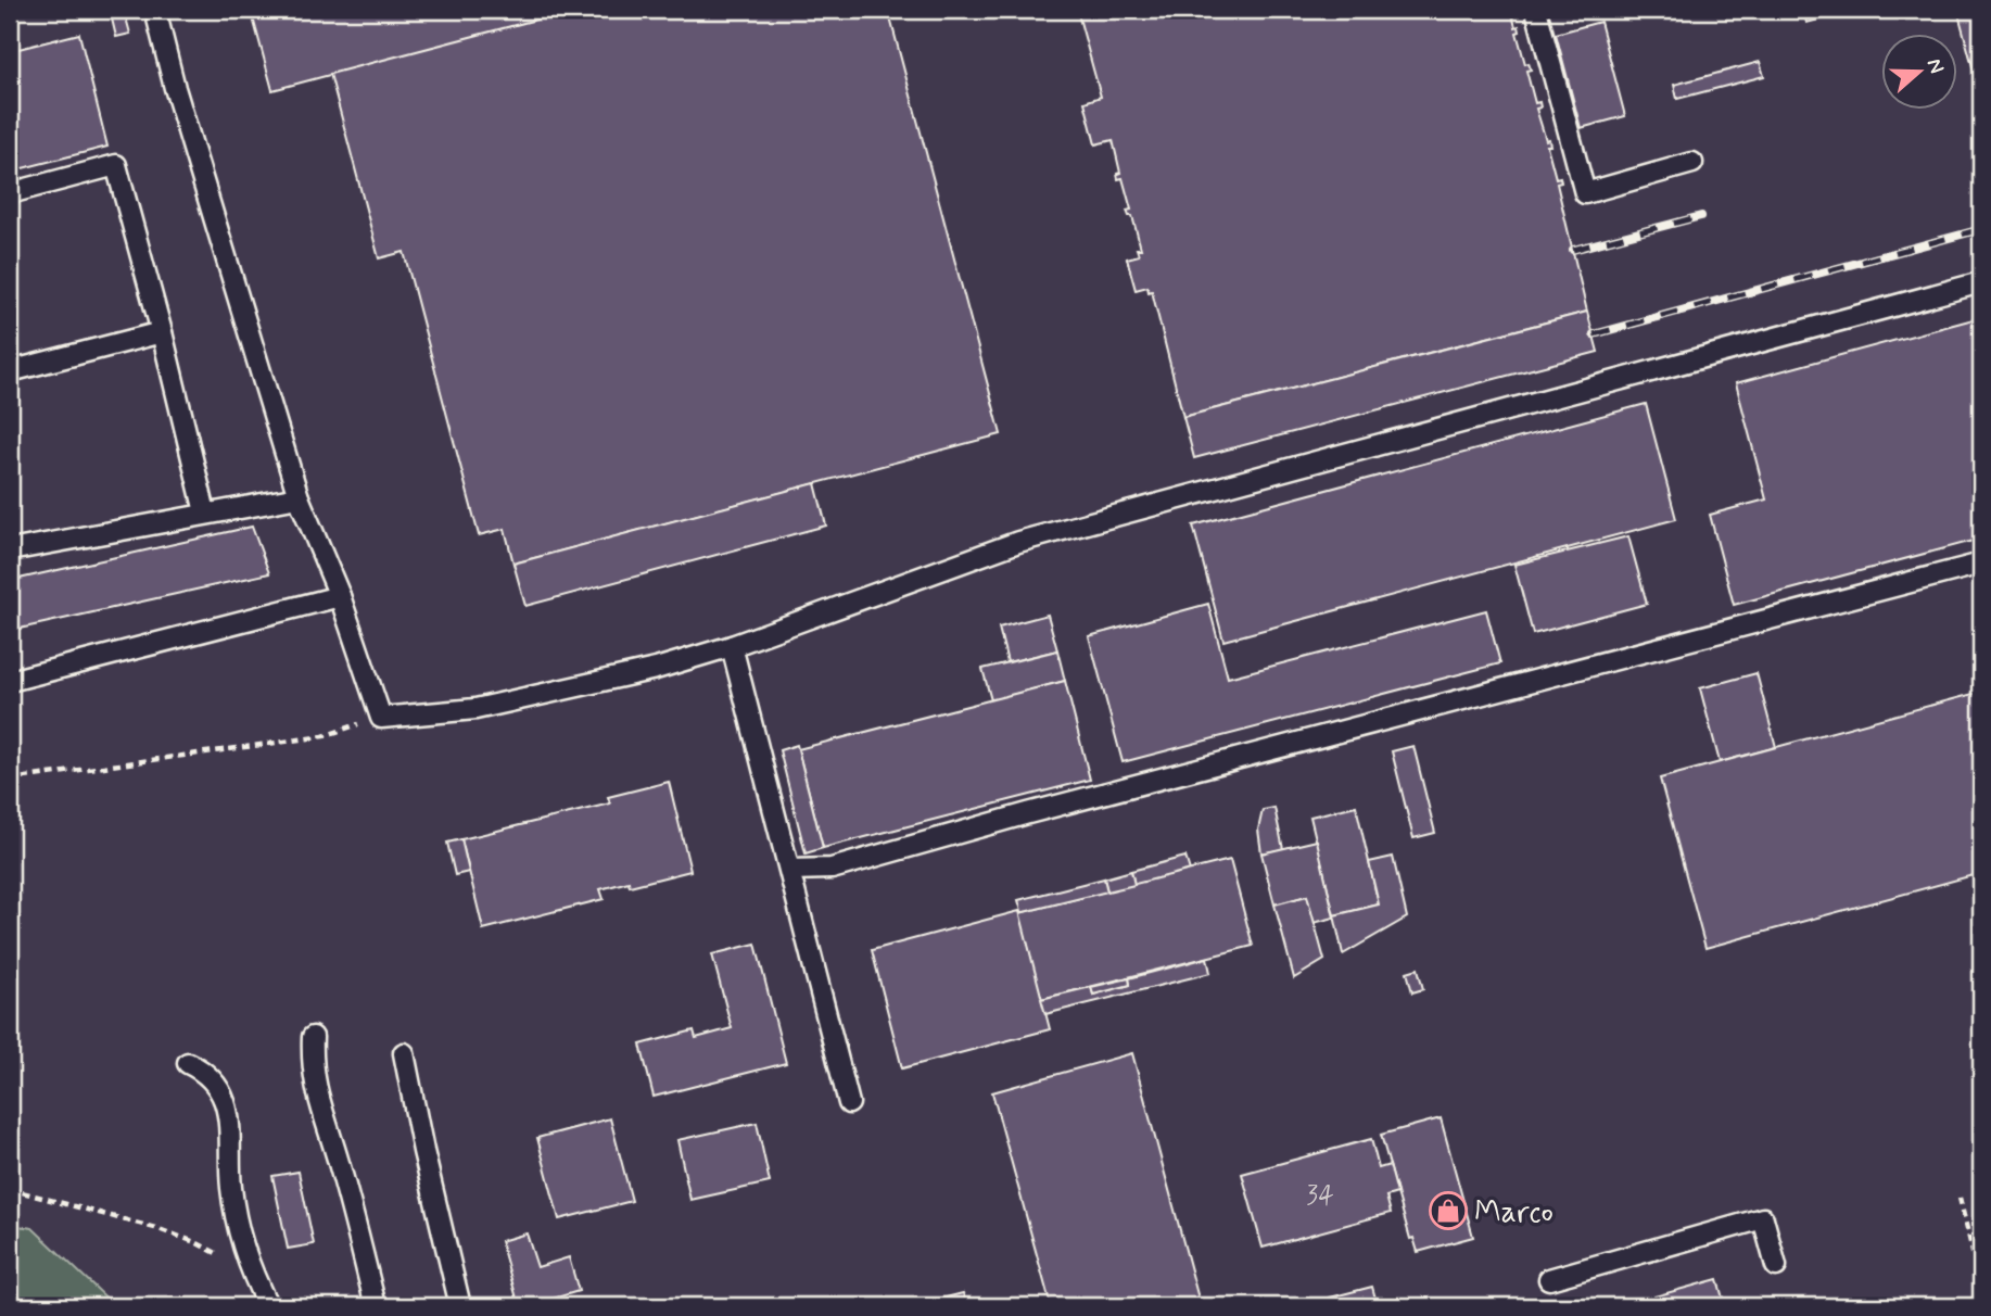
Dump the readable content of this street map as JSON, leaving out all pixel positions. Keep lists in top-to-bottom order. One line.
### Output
{"places":{"shop":["Marco"]},"house_numbers":["34"],"north":"right"}
